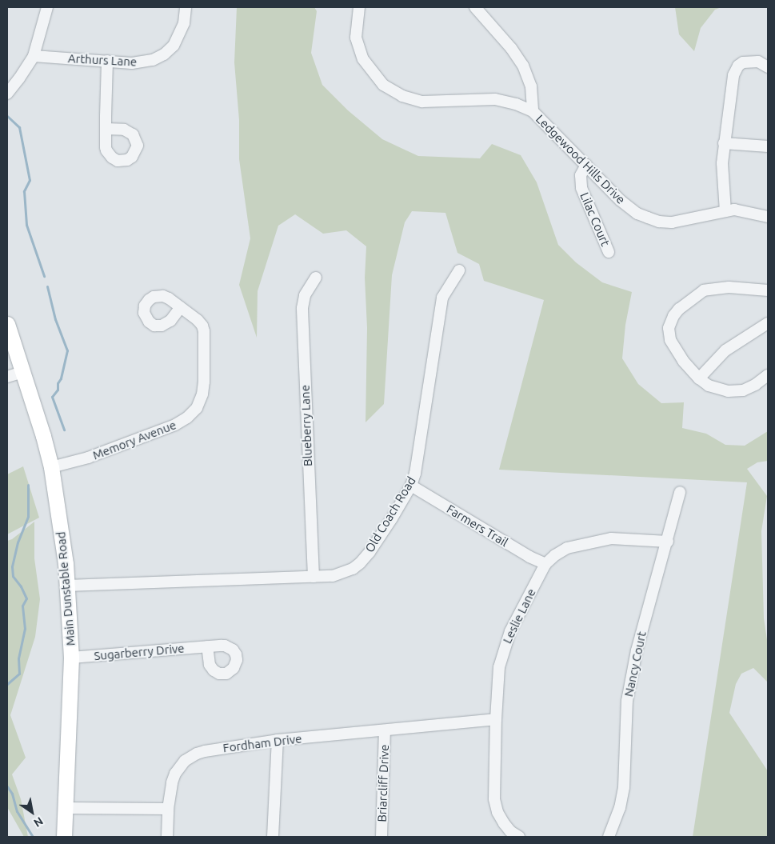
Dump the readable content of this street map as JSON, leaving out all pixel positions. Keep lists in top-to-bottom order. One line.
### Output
{"streets":{"main road":["Main Dunstable Road"],"street":["Arthurs Lane","Ledgewood Hills Drive","Lilac Court","Blueberry Lane","Memory Avenue","Old Coach Road","Farmers Trail","Leslie Lane","Sugarberry Drive","Nancy Court","Fordham Drive","Briarcliff Drive"]},"crossings":[["Ledgewood Hills Drive","Lilac Court"],["Blueberry Lane","Old Coach Road"],["Memory Avenue","Main Dunstable Road"],["Old Coach Road","Farmers Trail"],["Old Coach Road","Main Dunstable Road"],["Farmers Trail","Leslie Lane"],["Main Dunstable Road","Sugarberry Drive"],["Leslie Lane","Nancy Court"],["Leslie Lane","Fordham Drive"],["Fordham Drive","Briarcliff Drive"]],"north":"bottom right"}
